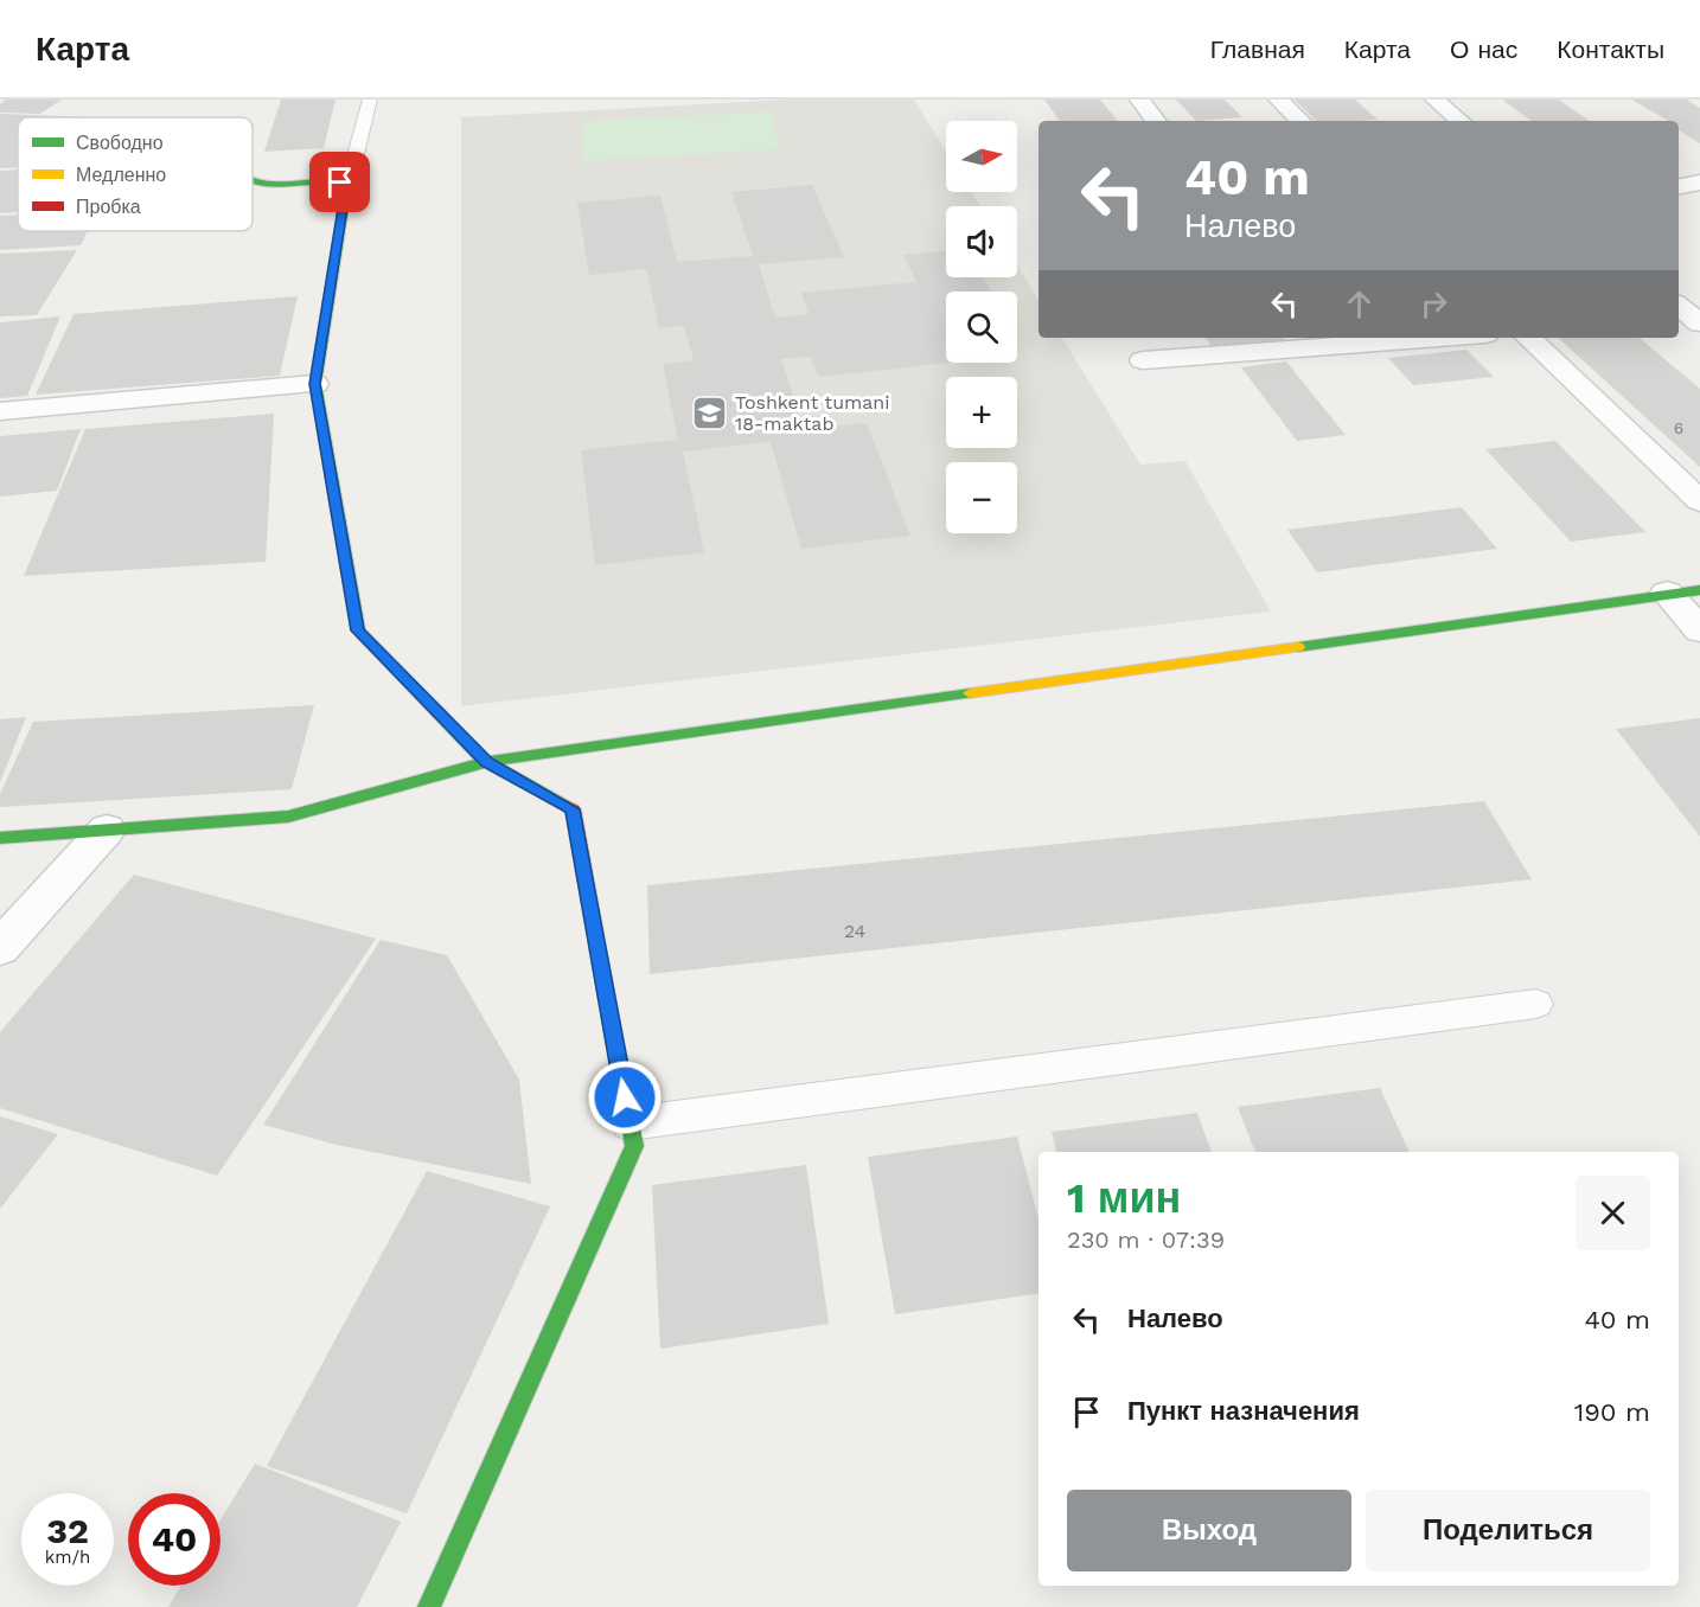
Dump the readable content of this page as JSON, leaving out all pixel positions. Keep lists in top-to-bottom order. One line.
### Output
{"places":{"school or university":["Toshkent tumani 18-maktab"]},"house_numbers":["6","24"],"legend":["Свободно","Медленно","Пробка"],"north":"right","page":{"header":"Карта","nav":["Главная","Карта","О нас","Контакты"],"map_buttons":["+","−"],"turn":["40 m","Налево"],"heading":["1 мин","230 m · 07:39"],"list":[{"name":"Налево","value":"40 m"},{"name":"Пункт назначения","value":"190 m"}],"buttons":["Выход","Поделиться"],"speed":"32 km/h","limit":"40"}}
